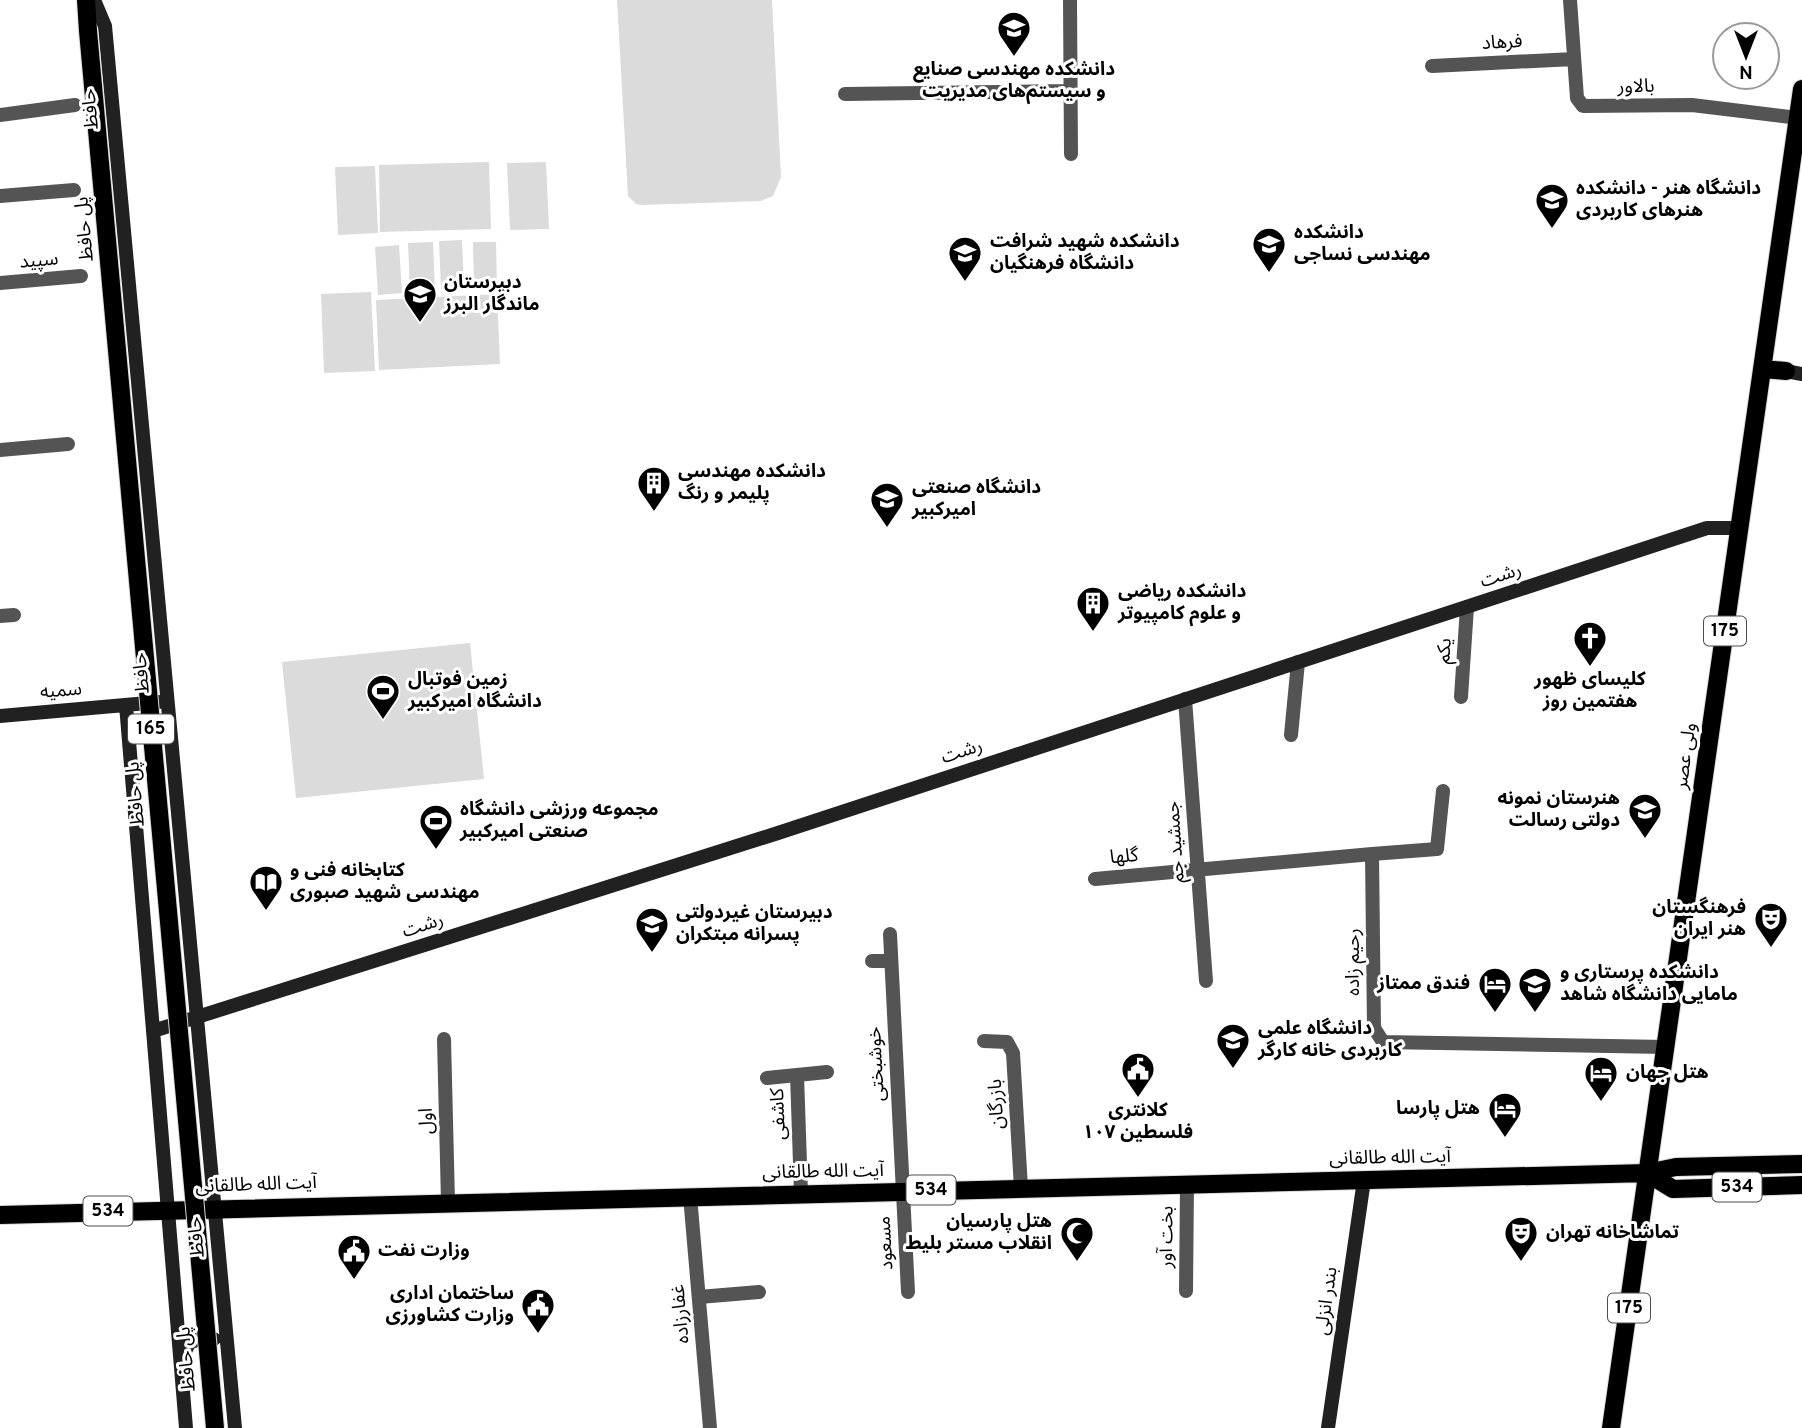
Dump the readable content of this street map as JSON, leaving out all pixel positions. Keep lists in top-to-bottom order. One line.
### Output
{"streets":{"main road":["حافظ","پل حافظ","رشت","175","سمیه","165","ولی عصر","آیت الله طالقانی","534","بندر انزلی"],"street":["فرهاد","بالاور","سپید","یکم","جمشید جم","گلها","رحیم زاده","خوشبختی","بازرگان","کاشفی","اول","بخت آور","مسعود","غفارزاده"]},"crossings":[["فرهاد","بالاور"],["بالاور","ولی عصر"],["حافظ","رشت"],["حافظ","سمیه"],["حافظ","آیت الله طالقانی"],["رشت","یکم"],["رشت","ولی عصر"],["رشت","جمشید جم"],["ولی عصر","رحیم زاده"],["ولی عصر","آیت الله طالقانی"],["جمشید جم","گلها"],["خوشبختی","آیت الله طالقانی"],["خوشبختی","مسعود"],["بازرگان","آیت الله طالقانی"],["کاشفی","آیت الله طالقانی"],["اول","آیت الله طالقانی"],["آیت الله طالقانی","بخت آور"],["آیت الله طالقانی","مسعود"],["آیت الله طالقانی","بندر انزلی"],["آیت الله طالقانی","غفارزاده"]],"places":{"school or university":["دانشکده مهندسی صنایع و سیستم‌های مدیریت","دانشگاه هنر - دانشکده هنرهای کاربردی","دانشکده مهندسی نساجی","دانشکده شهید شرافت دانشگاه فرهنگیان","دبیرستان ماندگار البرز","دانشگاه صنعتی امیرکبیر","هنرستان نمونه دولتی رسالت","دبیرستان غیردولتی پسرانه مبتکران","دانشکده پرستاری و مامایی دانشگاه شاهد","دانشگاه علمی کاربردی خانه کارگر"],"building":["دانشکده مهندسی پلیمر و رنگ","دانشکده ریاضی و علوم کامپیوتر"],"church":["کلیسای ظهور هفتمین روز"],"sports":["زمین فوتبال دانشگاه امیرکبیر","مجموعه ورزشی دانشگاه صنعتی امیرکبیر"],"library":["کتابخانه فنی و مهندسی شهید صبوری"],"theatre":["فرهنگستان هنر ایران","تماشاخانه تهران"],"hotel":["فندق ممتاز","هتل جهان","هتل پارسا"],"public building":["کلانتری ۱۰۷ فلسطین","وزارت نفت","ساختمان اداری وزارت کشاورزی"],"mosque":["هتل پارسیان انقلاب مستر بلیط"]},"north":"bottom"}
